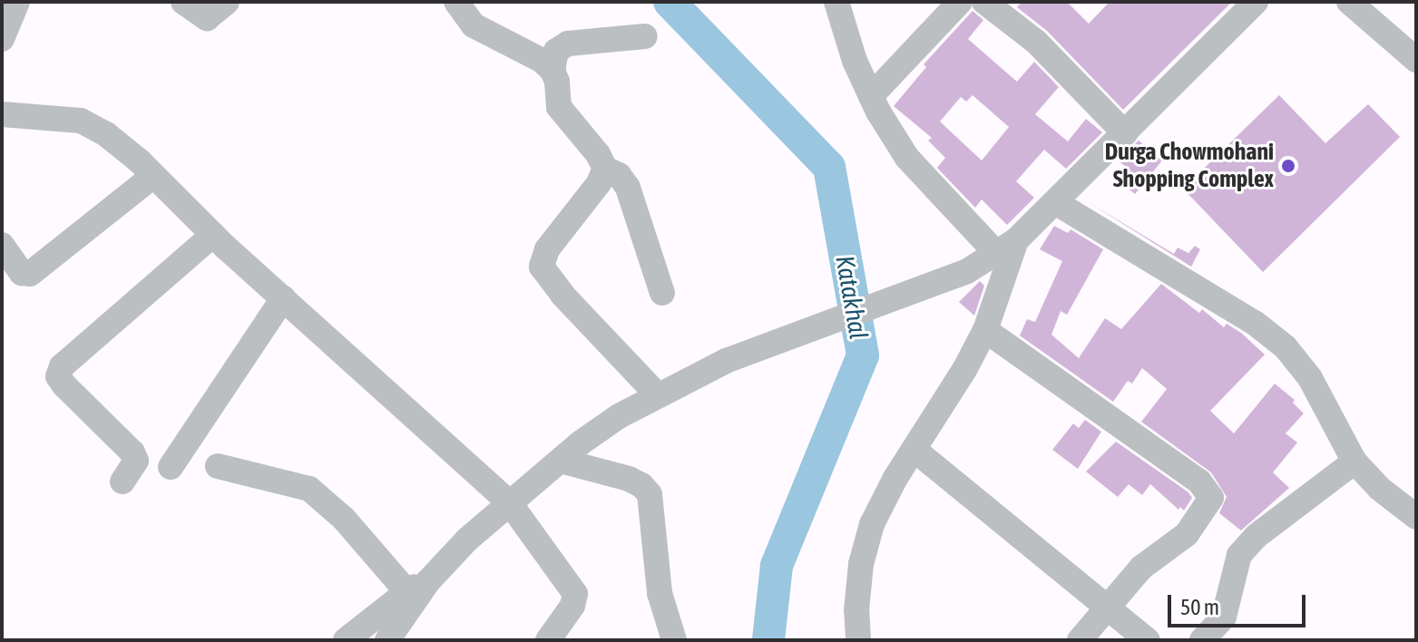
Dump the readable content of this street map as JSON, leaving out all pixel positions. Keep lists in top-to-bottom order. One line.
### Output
{"water":["Katakhal"],"places":["Durga Chowmohani Shopping Complex"],"scale_bar":"50 m"}
